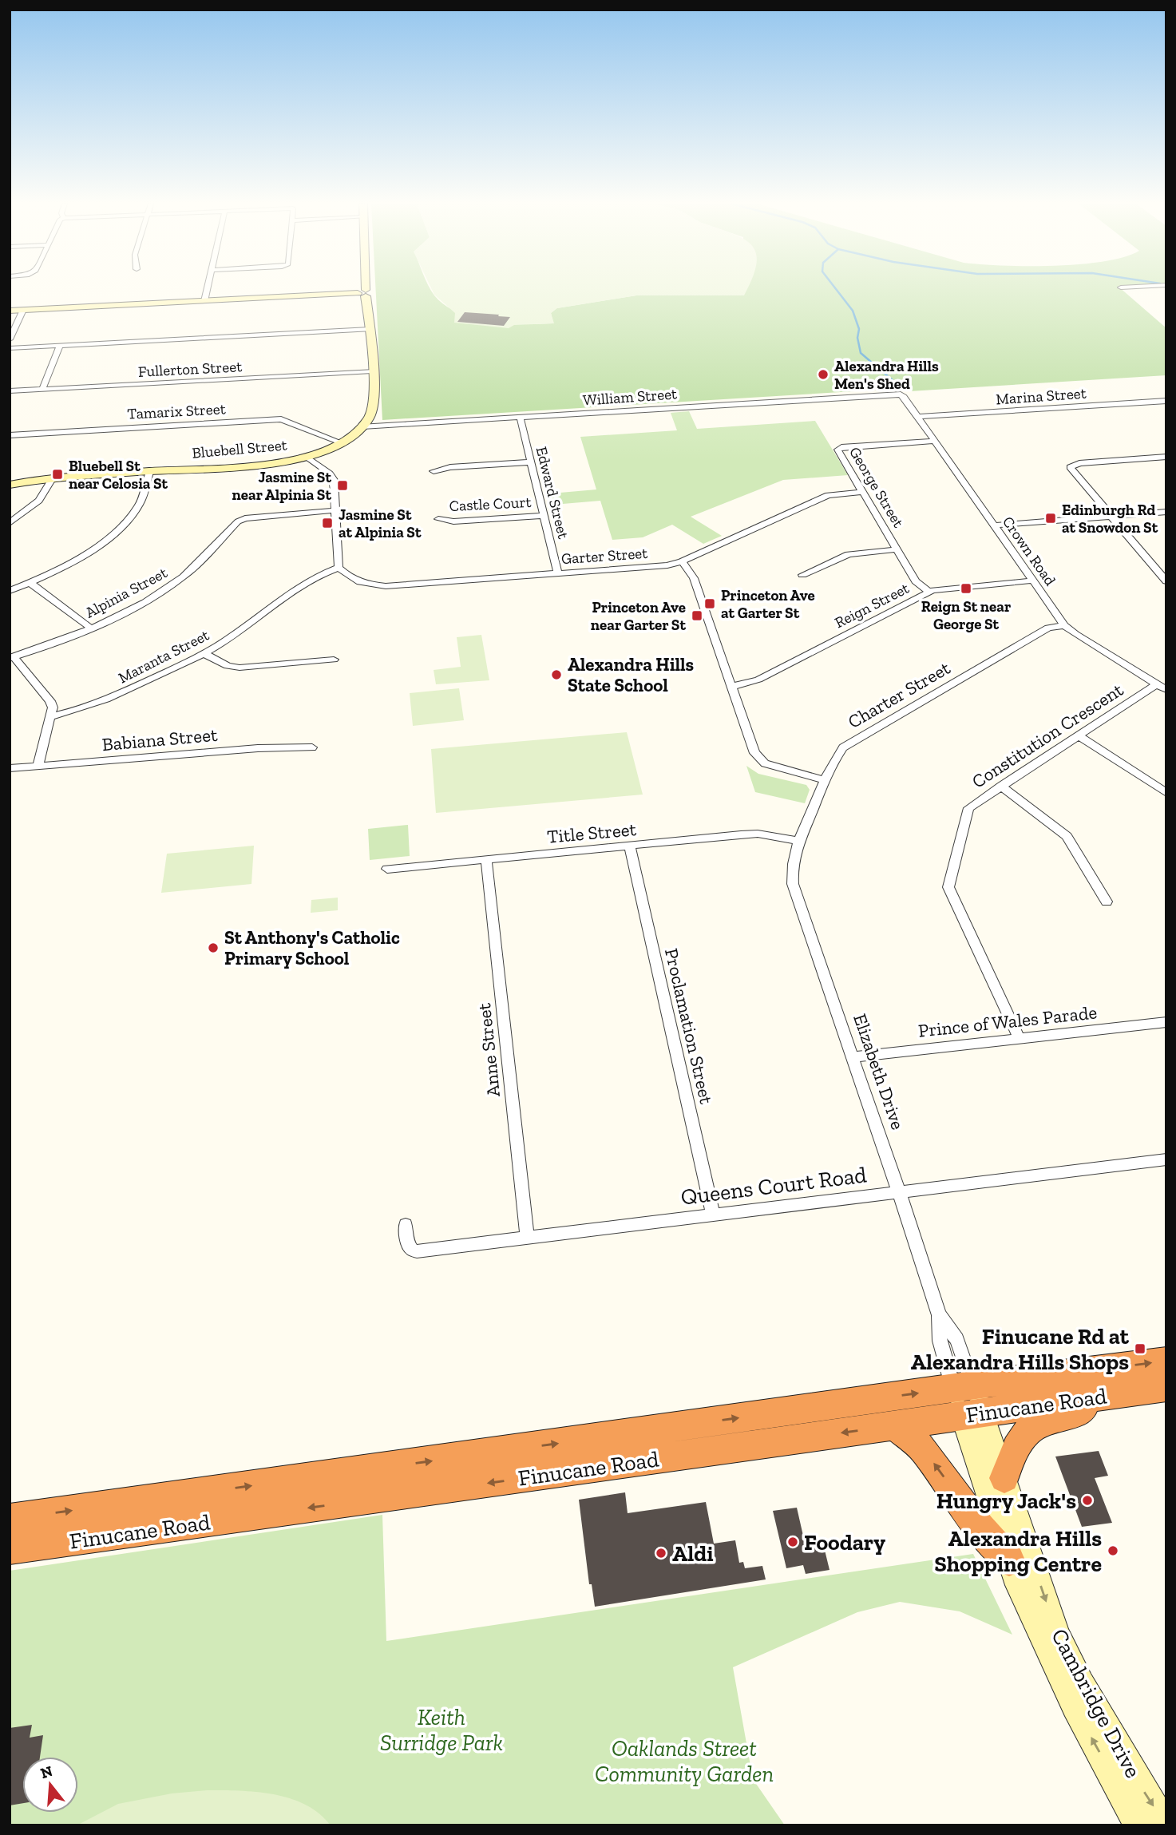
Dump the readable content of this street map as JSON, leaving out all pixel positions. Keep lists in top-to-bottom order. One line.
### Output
{"streets":{"highway":["Finucane Road"],"street":["Fullerton Street","Marina Street","William Street","Tamarix Street","Bluebell Street","George Street","Edward Street","Castle Court","Crown Road","Garter Street","Alpinia Street","Reign Street","Maranta Street","Charter Street","Constitution Crescent","Babiana Street","Title Street","Prince of Wales Parade","Proclamation Street","Anne Street","Elizabeth Drive","Queens Court Road","Cambridge Drive"]},"crossings":[["Fullerton Street","Bluebell Street"],["Marina Street","Crown Road"],["William Street","Bluebell Street"],["William Street","Edward Street"],["William Street","Crown Road"],["Tamarix Street","Bluebell Street"],["George Street","Crown Road"],["George Street","Garter Street"],["George Street","Reign Street"],["Edward Street","Castle Court"],["Edward Street","Garter Street"],["Crown Road","Reign Street"],["Crown Road","Charter Street"],["Crown Road","Constitution Crescent"],["Garter Street","Maranta Street"],["Charter Street","Title Street"],["Charter Street","Elizabeth Drive"],["Constitution Crescent","Prince of Wales Parade"],["Title Street","Proclamation Street"],["Title Street","Anne Street"],["Title Street","Elizabeth Drive"],["Prince of Wales Parade","Elizabeth Drive"],["Proclamation Street","Queens Court Road"],["Anne Street","Queens Court Road"],["Elizabeth Drive","Queens Court Road"],["Elizabeth Drive","Finucane Road"],["Elizabeth Drive","Cambridge Drive"],["Finucane Road","Cambridge Drive"]],"parks":["Keith Surridge Park","Oaklands Street Community Garden"],"places":{"other":["Alexandra Hills Men's Shed","Alexandra Hills State School","St Anthony's Catholic Primary School","Hungry Jack's","Foodary","Alexandra Hills Shopping Centre","Aldi"],"transit":["Bluebell St near Celosia St","Jasmine St near Alpinia St","Edinburgh Rd at Snowdon St","Jasmine St at Alpinia St","Reign St near George St","Princeton Ave at Garter St","Princeton Ave near Garter St","Finucane Rd at Alexandra Hills Shops"]},"north":"top"}
